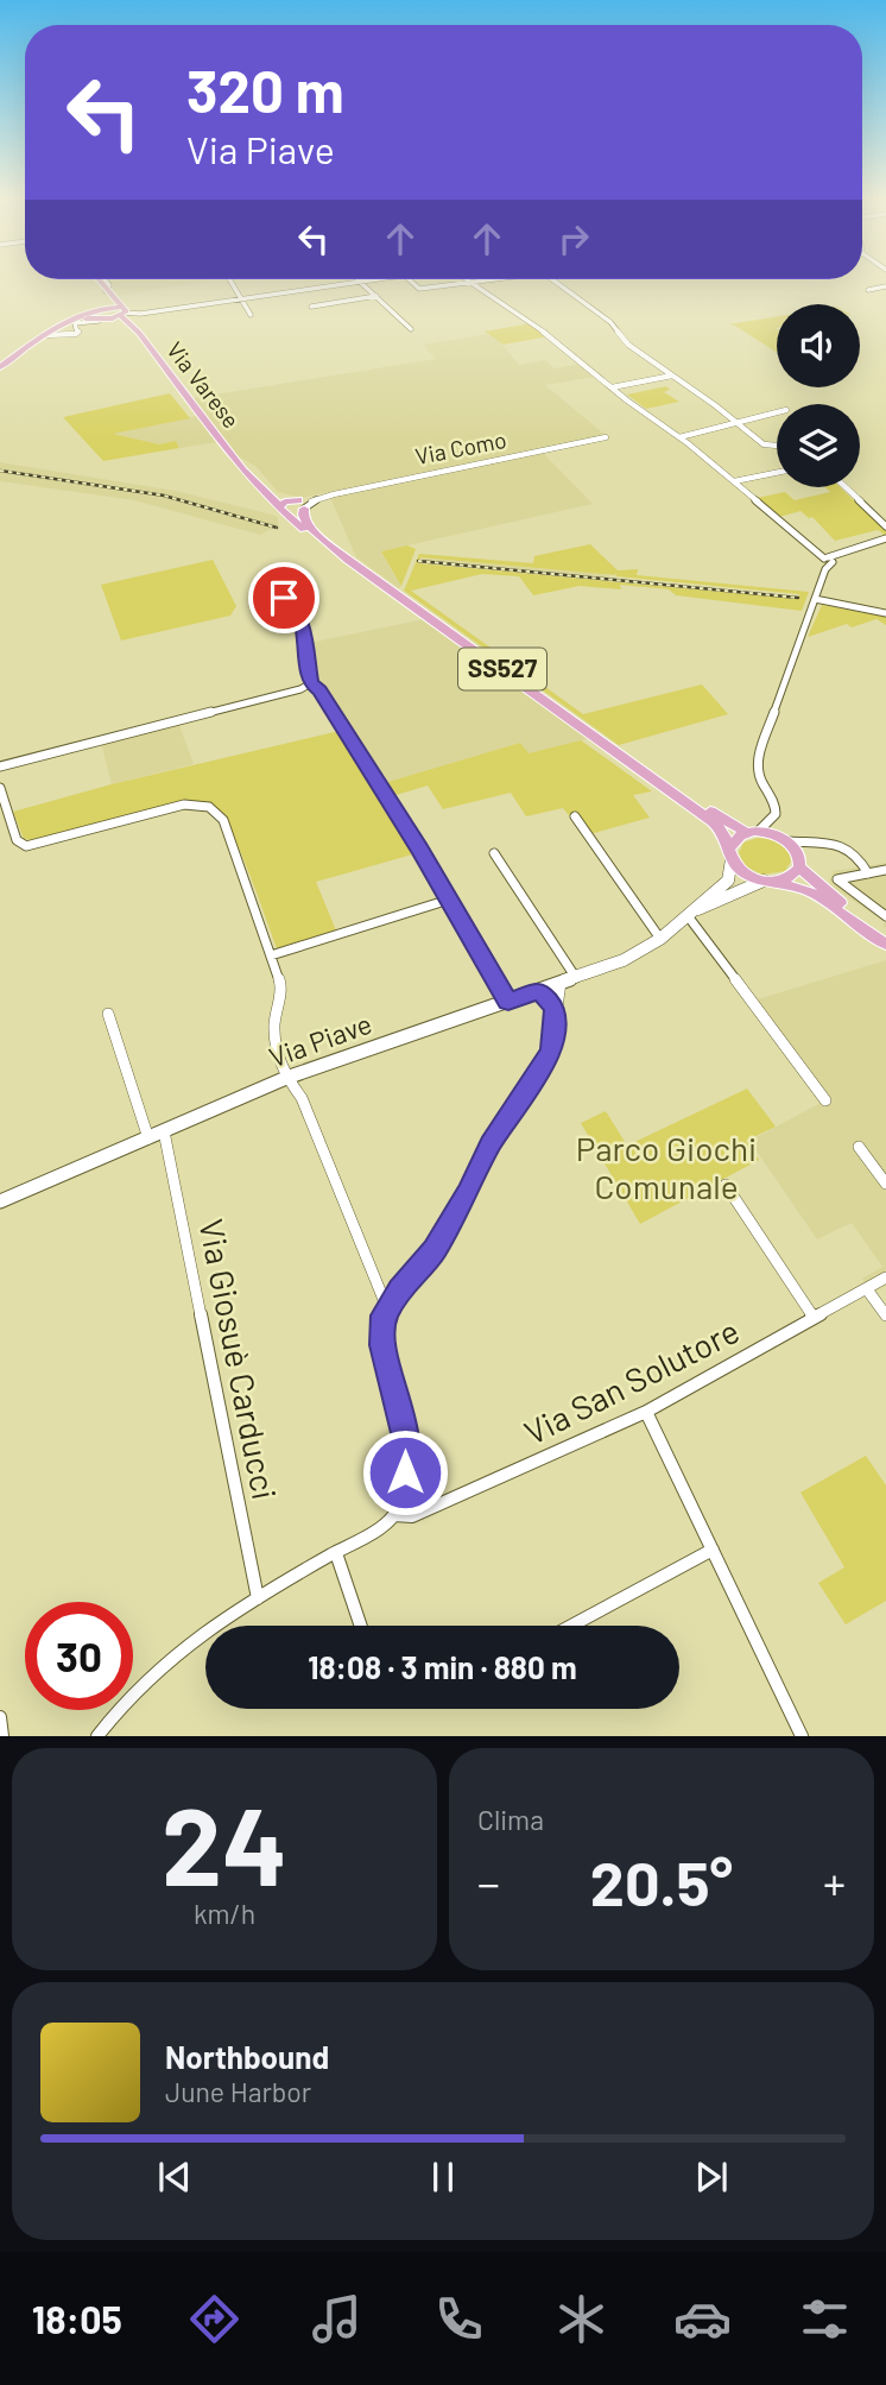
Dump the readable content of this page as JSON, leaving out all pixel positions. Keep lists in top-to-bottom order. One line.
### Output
{"streets":{"main road":["Via Varese","SS527"],"street":["Via Como","Via Piave","Via Giosuè Carducci","Via San Solutore"]},"crossings":[["Via Varese","Via Como"],["Via Varese","SS527"],["Via Como","SS527"],["SS527","Via Piave"],["Via Piave","Via Giosuè Carducci"]],"parks":["Parco Giochi Comunale"],"page":{"turn":["320 m","Via Piave"],"limit":"30","trip":"18:08 · 3 min · 880 m","tile":[["24","km/h"],"Clima"],"heat":["−","20.5°","+"],"song":["Northbound","June Harbor"],"tabs":"18:05"}}
